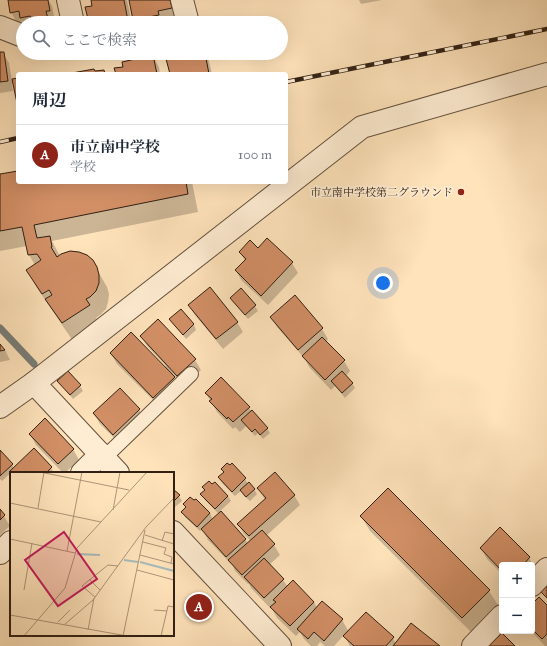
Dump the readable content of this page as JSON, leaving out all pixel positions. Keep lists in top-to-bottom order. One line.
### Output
{"places":["市立南中学校第二グラウンド"],"page":{"search":"ここで検索","heading":"周辺","list":[{"mark":"A","name":"市立南中学校","note":"学校","value":"100 m"}],"map_buttons":["+","−"],"pins":"A"}}
